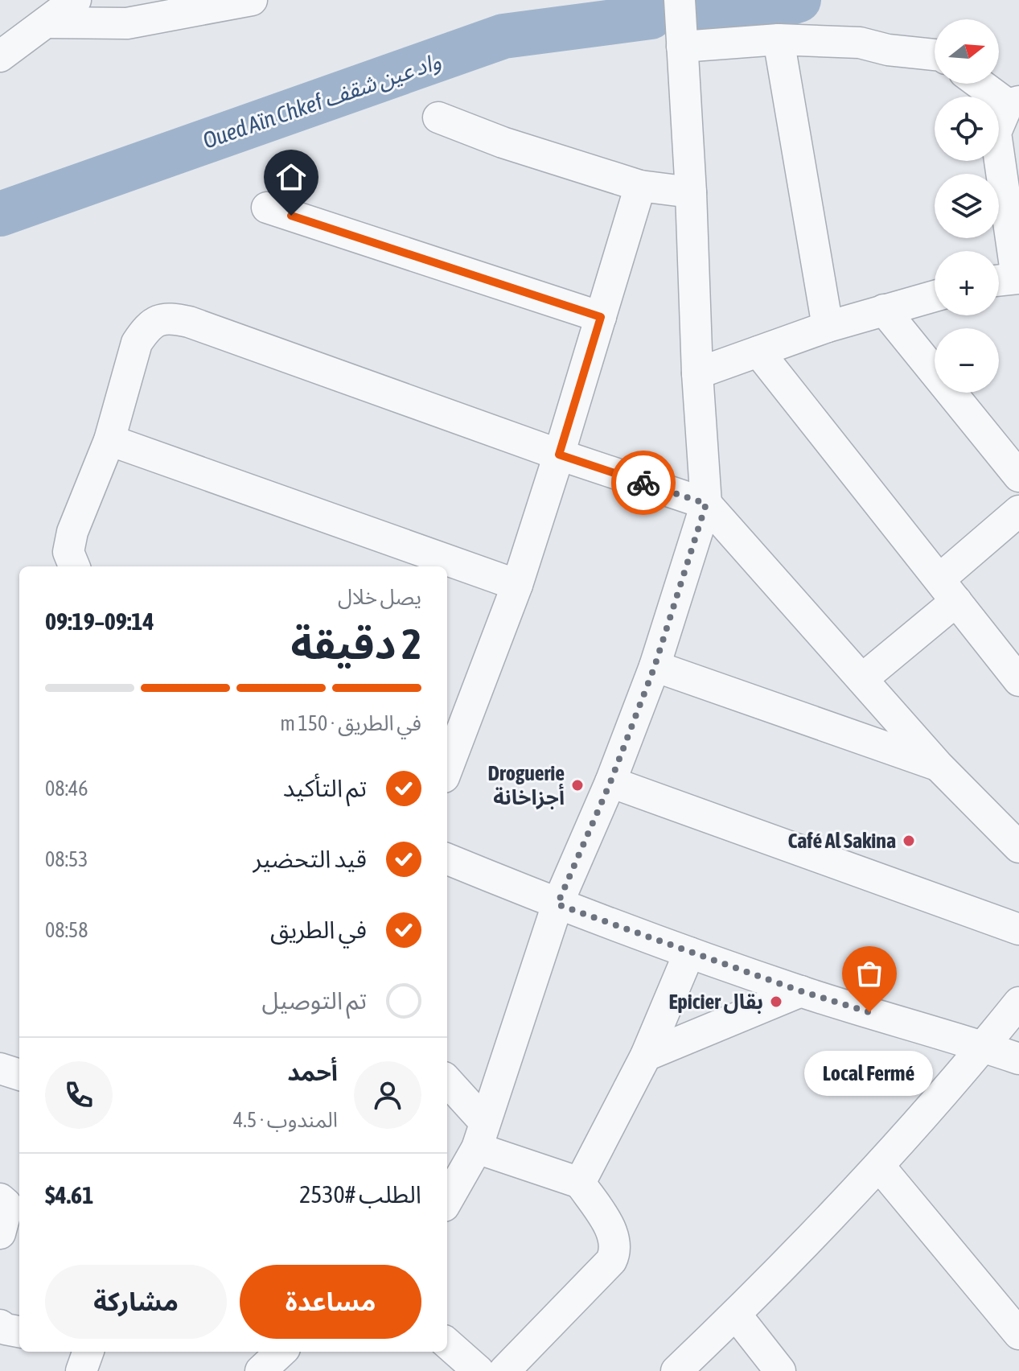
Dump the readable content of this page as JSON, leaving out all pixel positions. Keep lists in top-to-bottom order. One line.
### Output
{"water":["Oued Aïn Chkef واد عين شقف"],"places":["Droguerie أجزاخانة","Café Al Sakina","Epicier بقال","Local Fermé"],"north":"right","page":{"map_buttons":["+","−"],"heading":["2 دقيقة","يصل خلال","09:14–09:19"],"panel":["أحمد","المندوب · 4.5","الطلب #2530","$4.61"],"bar":"في الطريق · 150 m","list":[["تم التأكيد","08:46"],["قيد التحضير","08:53"],["في الطريق","08:58"],"تم التوصيل"],"bubble":"Local Fermé","buttons":["مساعدة","مشاركة"]}}
